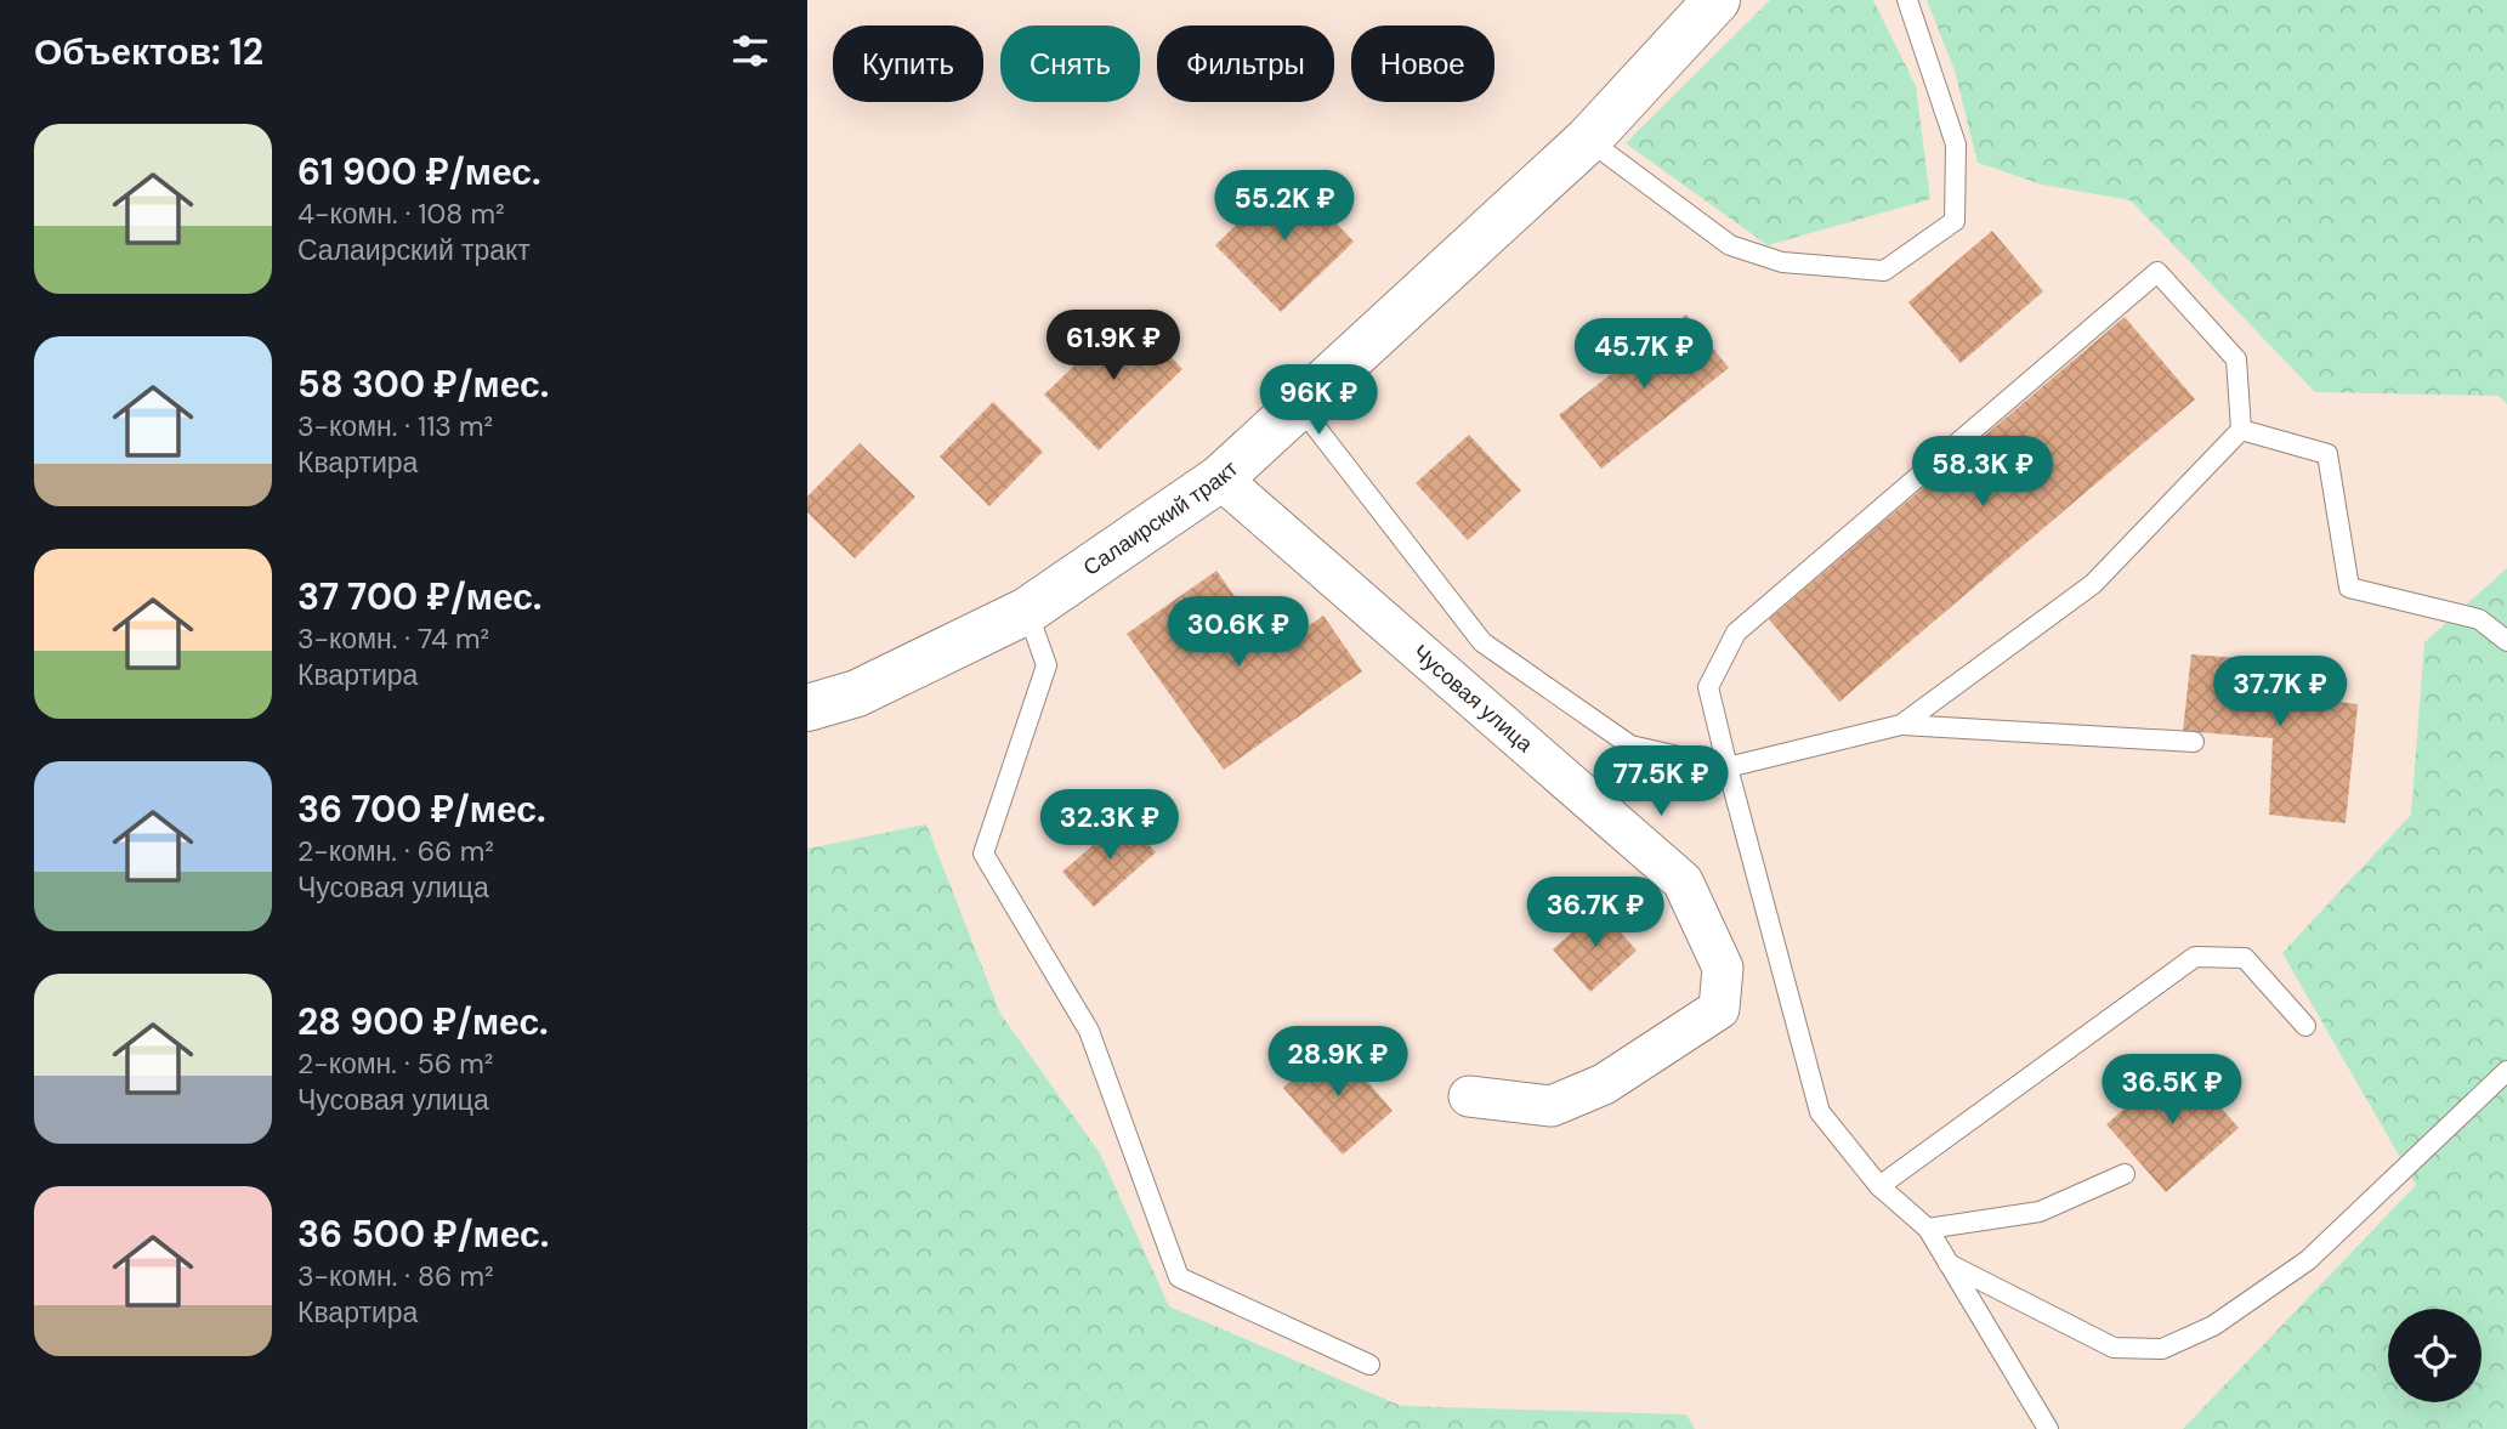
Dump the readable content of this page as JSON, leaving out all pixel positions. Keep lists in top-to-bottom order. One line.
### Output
{"streets":{"street":["Салаирский тракт","Чусовая улица"]},"crossings":[["Салаирский тракт","Чусовая улица"]],"page":{"heading":"Объектов: 12","chip":["Купить","Снять","Фильтры","Новое"],"list":[{"name":"61 900 ₽/мес.","note":"4-комн. · 108 m² · Салаирский тракт"},{"name":"58 300 ₽/мес.","note":"3-комн. · 113 m² · Квартира"},{"name":"37 700 ₽/мес.","note":"3-комн. · 74 m² · Квартира"},{"name":"36 700 ₽/мес.","note":"2-комн. · 66 m² · Чусовая улица"},{"name":"28 900 ₽/мес.","note":"2-комн. · 56 m² · Чусовая улица"},{"name":"36 500 ₽/мес.","note":"3-комн. · 86 m² · Квартира"}],"price":["55.2K ₽","61.9K ₽","45.7K ₽","96K ₽","58.3K ₽","30.6K ₽","37.7K ₽","77.5K ₽","32.3K ₽","36.7K ₽","28.9K ₽","36.5K ₽"]}}
